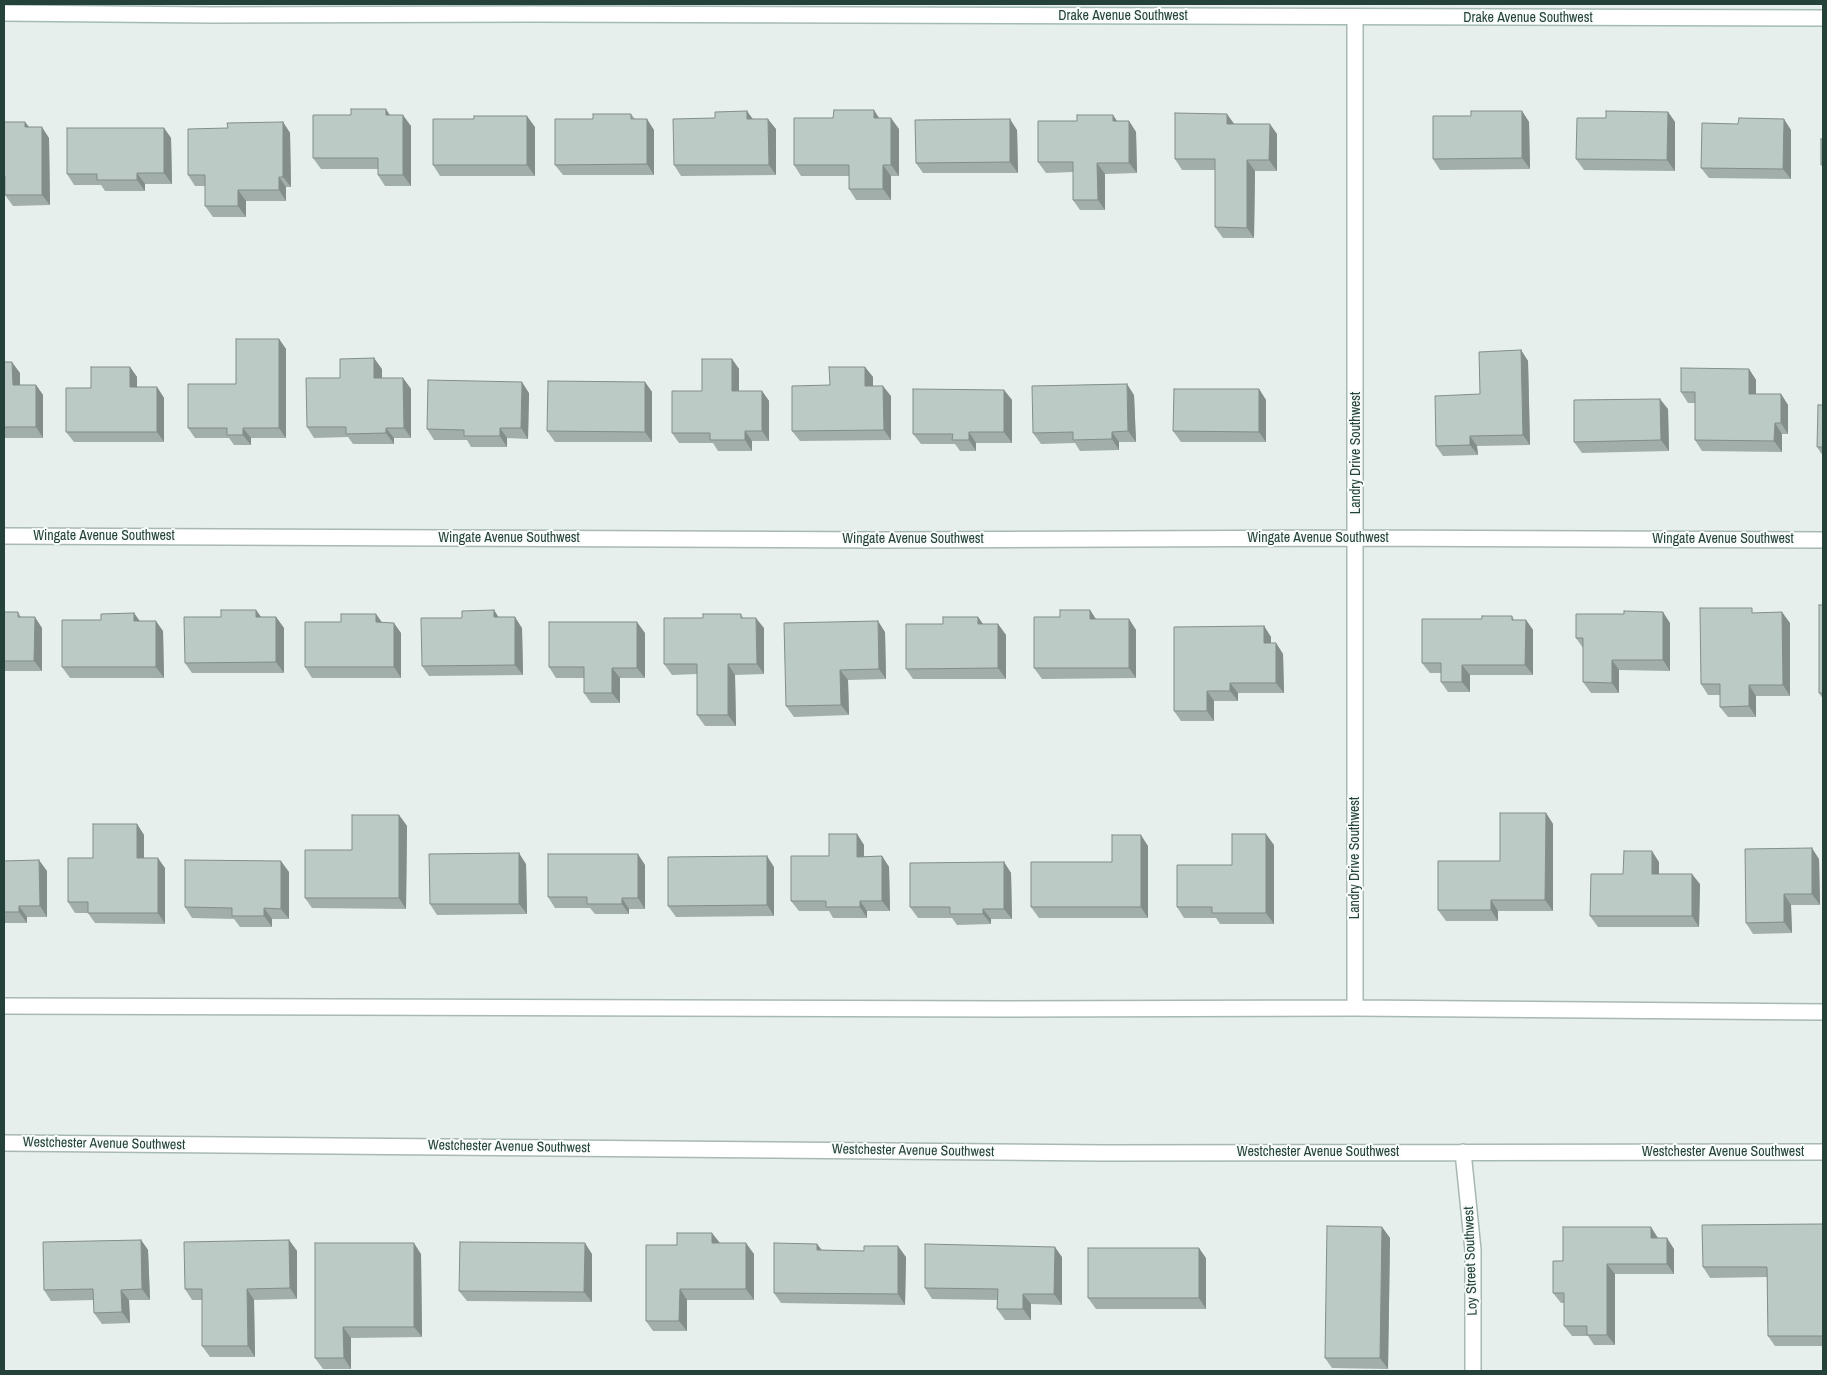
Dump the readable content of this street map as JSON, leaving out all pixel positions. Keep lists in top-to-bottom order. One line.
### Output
{"streets":{"street":["Drake Avenue Southwest","Landry Drive Southwest","Wingate Avenue Southwest","Westchester Avenue Southwest","Loy Street Southwest"]},"crossings":[["Drake Avenue Southwest","Landry Drive Southwest"],["Landry Drive Southwest","Wingate Avenue Southwest"],["Westchester Avenue Southwest","Loy Street Southwest"]]}
